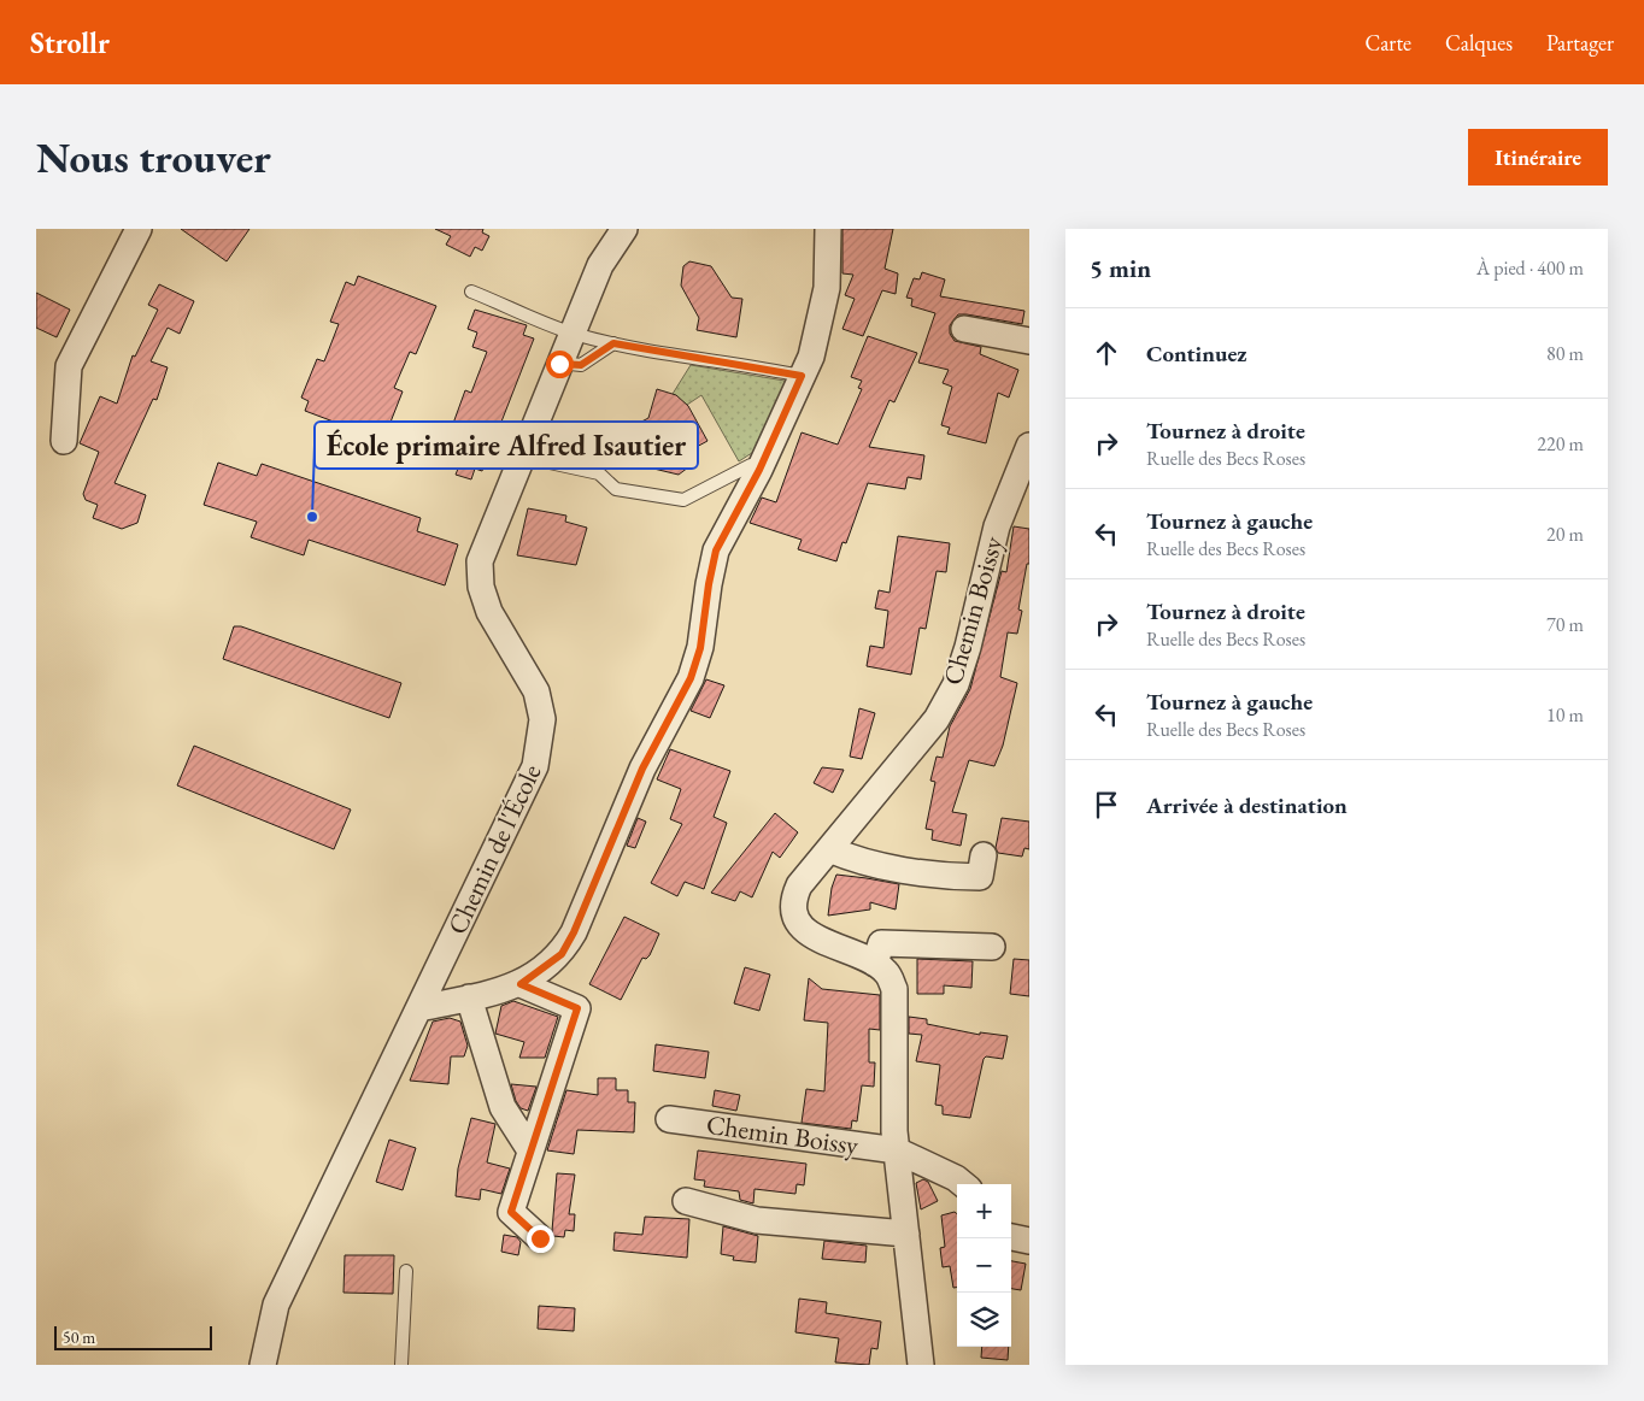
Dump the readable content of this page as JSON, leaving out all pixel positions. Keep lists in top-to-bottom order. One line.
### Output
{"streets":{"street":["Chemin Boissy","Chemin de l'École"]},"places":["École primaire Alfred Isautier"],"scale_bar":"50 m","page":{"header":"Strollr","nav":["Carte","Calques","Partager"],"buttons":"Itinéraire","title":"Nous trouver","heading":["5 min","À pied · 400 m"],"list":[["Continuez","80 m"],["Tournez à droite","Ruelle des Becs Roses","220 m"],["Tournez à gauche","Ruelle des Becs Roses","20 m"],["Tournez à droite","Ruelle des Becs Roses","70 m"],["Tournez à gauche","Ruelle des Becs Roses","10 m"],"Arrivée à destination"],"map_buttons":["+","−"],"scale":"50 m"}}
